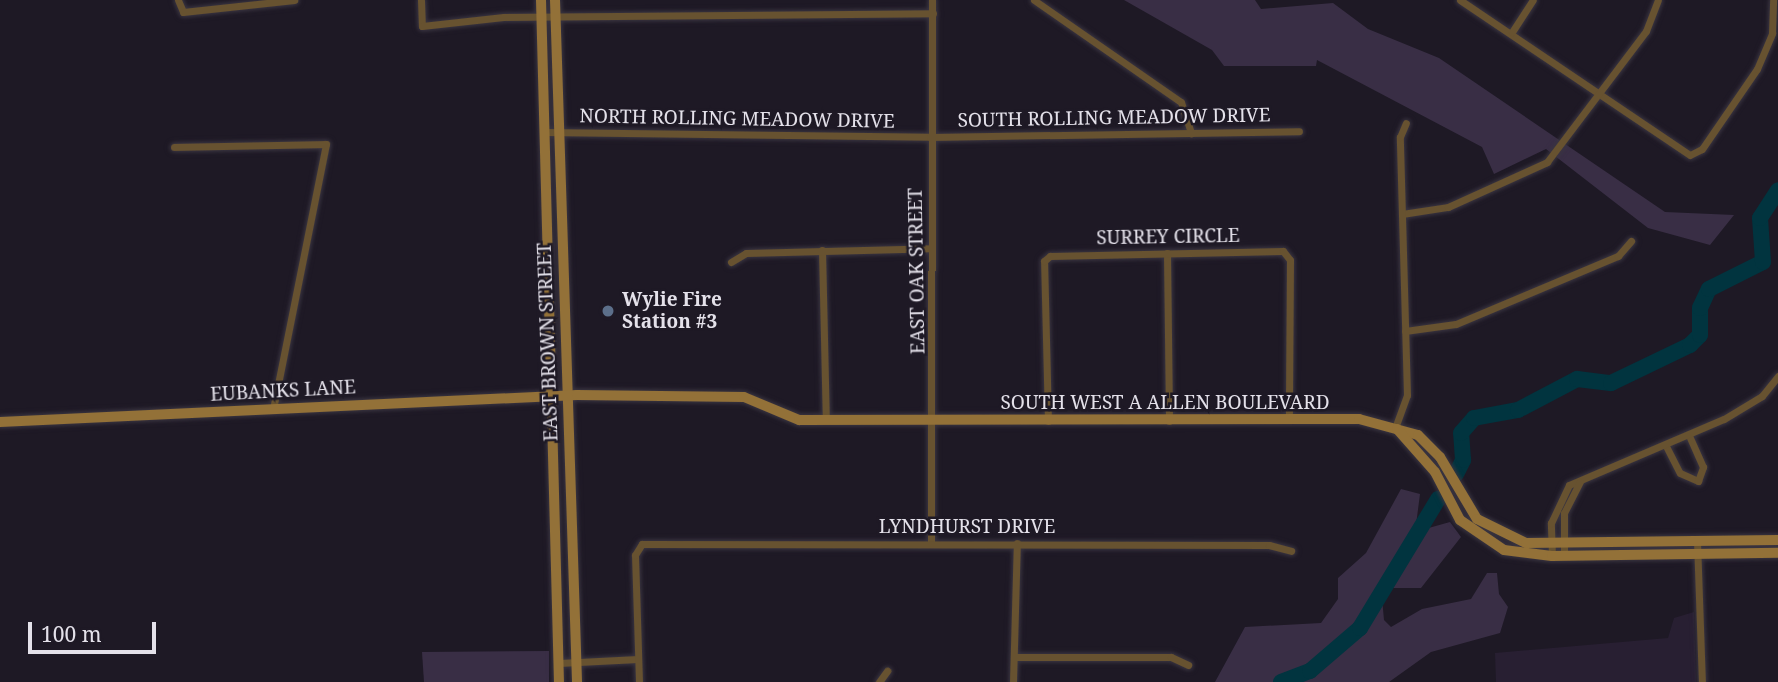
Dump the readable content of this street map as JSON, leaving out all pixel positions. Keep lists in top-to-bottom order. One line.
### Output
{"streets":{"street":["SOUTH ROLLING MEADOW DRIVE","NORTH ROLLING MEADOW DRIVE","SURREY CIRCLE","EAST OAK STREET","EAST BROWN STREET","EUBANKS LANE","SOUTH WEST A ALLEN BOULEVARD","LYNDHURST DRIVE"]},"crossings":[["SOUTH ROLLING MEADOW DRIVE","NORTH ROLLING MEADOW DRIVE"],["SOUTH ROLLING MEADOW DRIVE","EAST OAK STREET"],["NORTH ROLLING MEADOW DRIVE","EAST OAK STREET"],["NORTH ROLLING MEADOW DRIVE","EAST BROWN STREET"],["SURREY CIRCLE","SOUTH WEST A ALLEN BOULEVARD"],["EAST OAK STREET","SOUTH WEST A ALLEN BOULEVARD"],["EAST OAK STREET","LYNDHURST DRIVE"],["EAST BROWN STREET","EUBANKS LANE"],["EUBANKS LANE","SOUTH WEST A ALLEN BOULEVARD"]],"places":["Wylie Fire Station #3"],"scale_bar":"100 m"}
